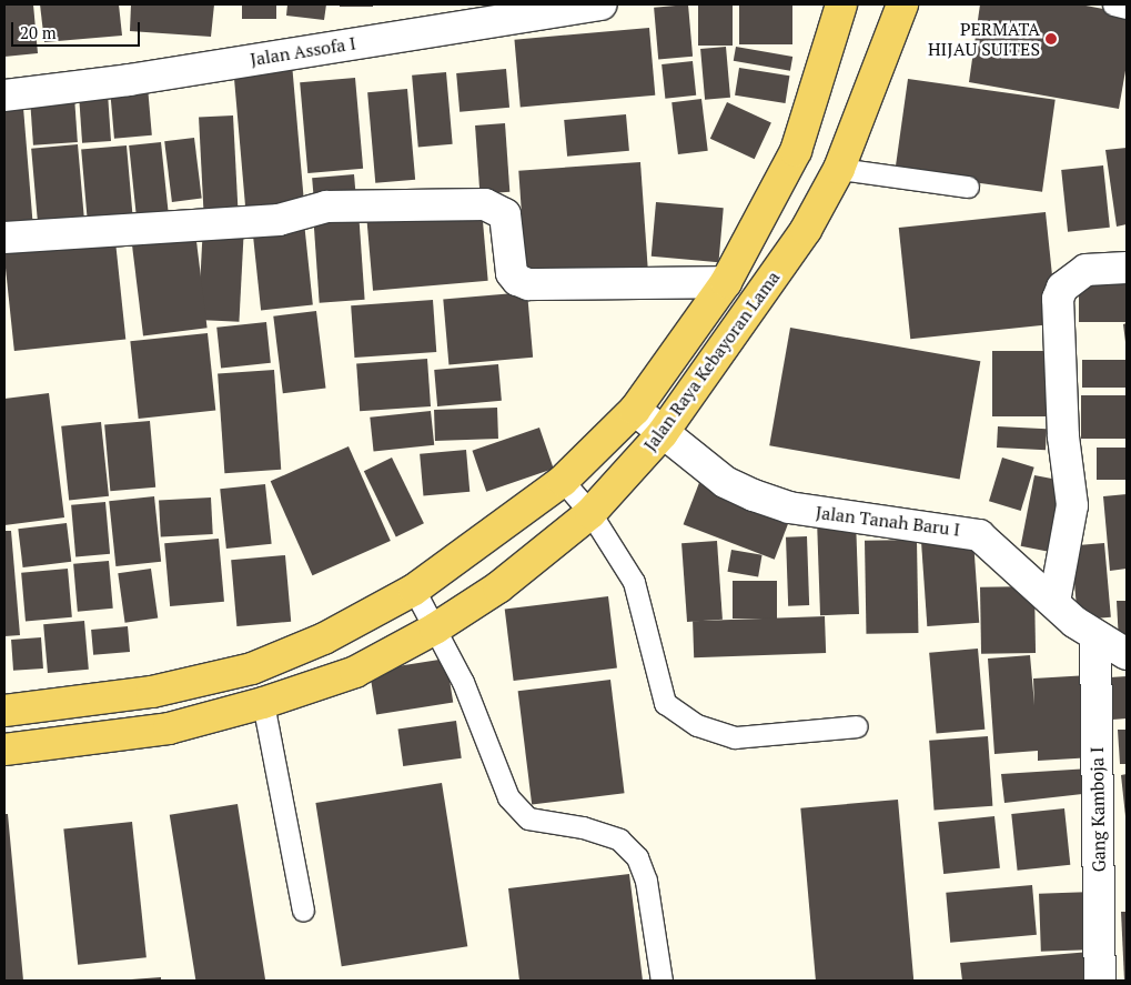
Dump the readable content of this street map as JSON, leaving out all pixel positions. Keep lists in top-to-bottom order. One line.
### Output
{"streets":{"main road":["Jalan Raya Kebayoran Lama"],"street":["Jalan Assofa I","Jalan Tanah Baru I","Gang Kamboja I"]},"crossings":[["Jalan Raya Kebayoran Lama","Jalan Tanah Baru I"],["Jalan Tanah Baru I","Gang Kamboja I"]],"places":["PERMATA HIJAU SUITES"],"scale_bar":"20 m"}
